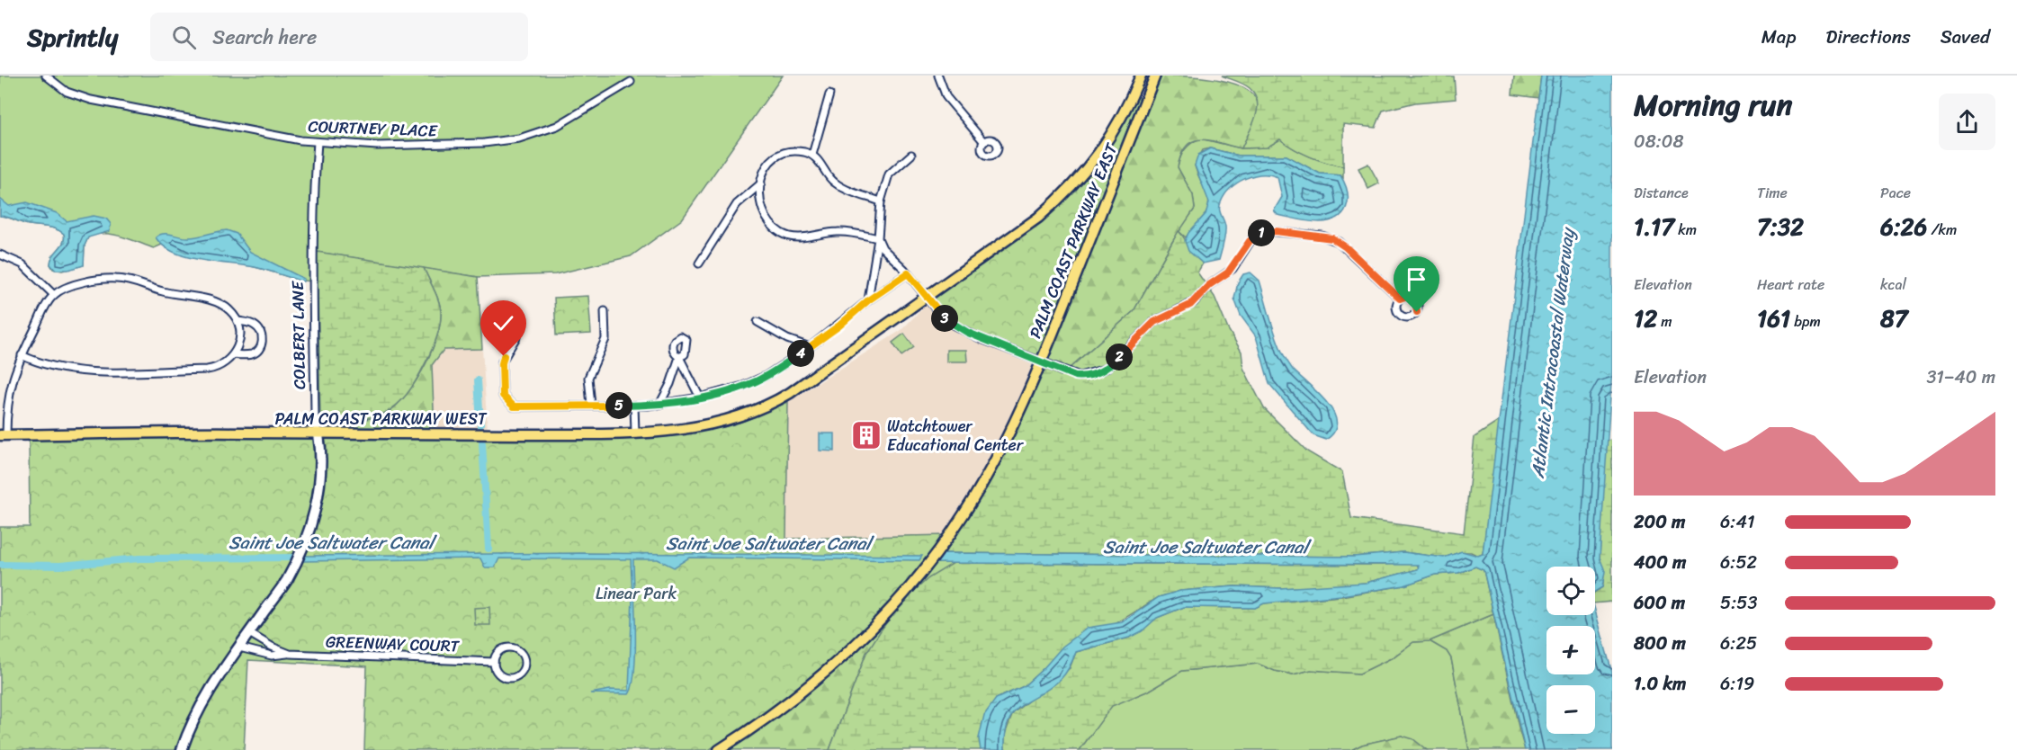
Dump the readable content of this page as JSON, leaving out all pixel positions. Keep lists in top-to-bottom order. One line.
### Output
{"streets":{"main road":["PALM COAST PARKWAY EAST","PALM COAST PARKWAY WEST"],"street":["COURTNEY PLACE","COLBERT LANE","GREENWAY COURT"]},"crossings":[["COURTNEY PLACE","COLBERT LANE"],["COLBERT LANE","PALM COAST PARKWAY WEST"],["COLBERT LANE","GREENWAY COURT"]],"water":["Atlantic Intracoastal Waterway","Saint Joe Saltwater Canal"],"parks":["Linear Park"],"places":{"building":["Watchtower Educational Center"]},"page":{"header":"Sprintly","search":"Search here","nav":["Map","Directions","Saved"],"heading":["Morning run","08:08"],"stats":[["Distance","1.17 km"],["Time","7:32"],["Pace","6:26 /km"],["Elevation","12 m"],["Heart rate","161 bpm"],["kcal","87"]],"pins":["1","3","4","2","5"],"chart":["Elevation","31–40 m"],"list":[{"name":"200 m","note":"6:41"},{"name":"400 m","note":"6:52"},{"name":"600 m","note":"5:53"},{"name":"800 m","note":"6:25"},{"name":"1.0 km","note":"6:19"}],"map_buttons":["+","−"]}}
